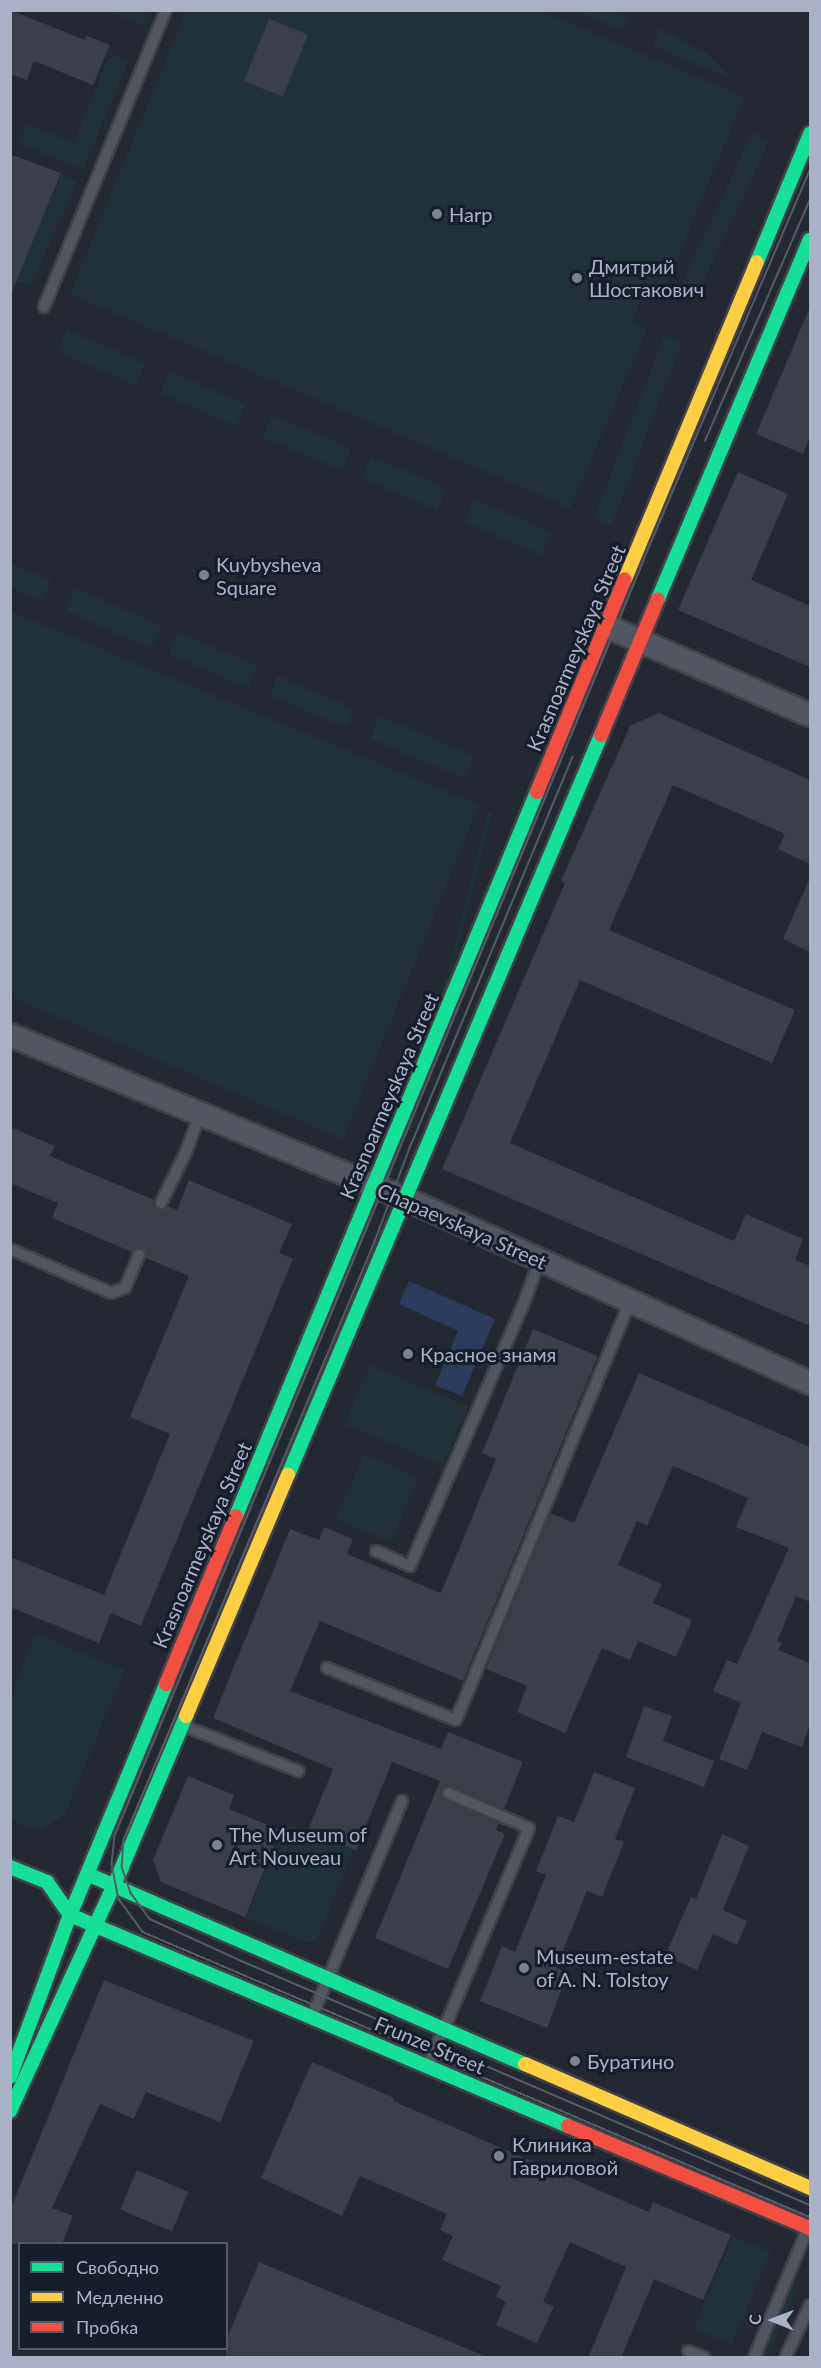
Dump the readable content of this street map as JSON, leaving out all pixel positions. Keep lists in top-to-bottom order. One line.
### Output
{"streets":{"main road":["Krasnoarmeyskaya Street","Frunze Street"],"street":["Chapaevskaya Street"]},"crossings":[["Krasnoarmeyskaya Street","Chapaevskaya Street"],["Krasnoarmeyskaya Street","Frunze Street"]],"places":["Harp","Дмитрий Шостакович","Kuybysheva Square","Красное знамя","The Museum of Art Nouveau","Museum-estate of A. N. Tolstoy","Буратино","Клиника Гавриловой"],"legend":["Свободно","Медленно","Пробка"],"north":"left"}
